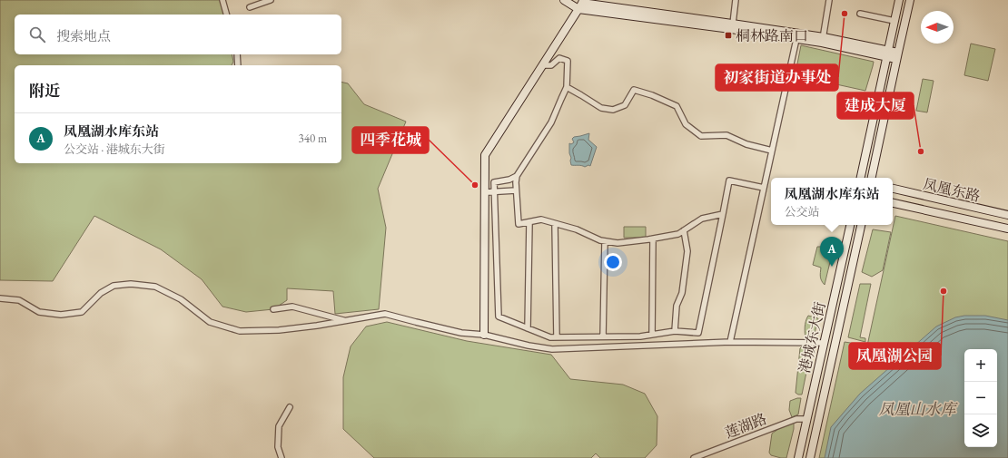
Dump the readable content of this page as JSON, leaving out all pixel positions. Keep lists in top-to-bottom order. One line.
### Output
{"streets":{"street":["凤凰东路","港城东大街","莲湖路"]},"crossings":[["港城东大街","莲湖路"]],"water":["凤凰山水库"],"places":{"other":["初家街道办事处","建成大厦","四季花城","凤凰湖公园"],"transit":["桐林路南口"]},"north":"left","page":{"search":"搜索地点","heading":"附近","list":[{"mark":"A","name":"凤凰湖水库东站","note":"公交站 · 港城东大街","value":"340 m"}],"popup":["凤凰湖水库东站","公交站"],"pins":"A","map_buttons":["+","−"]}}
